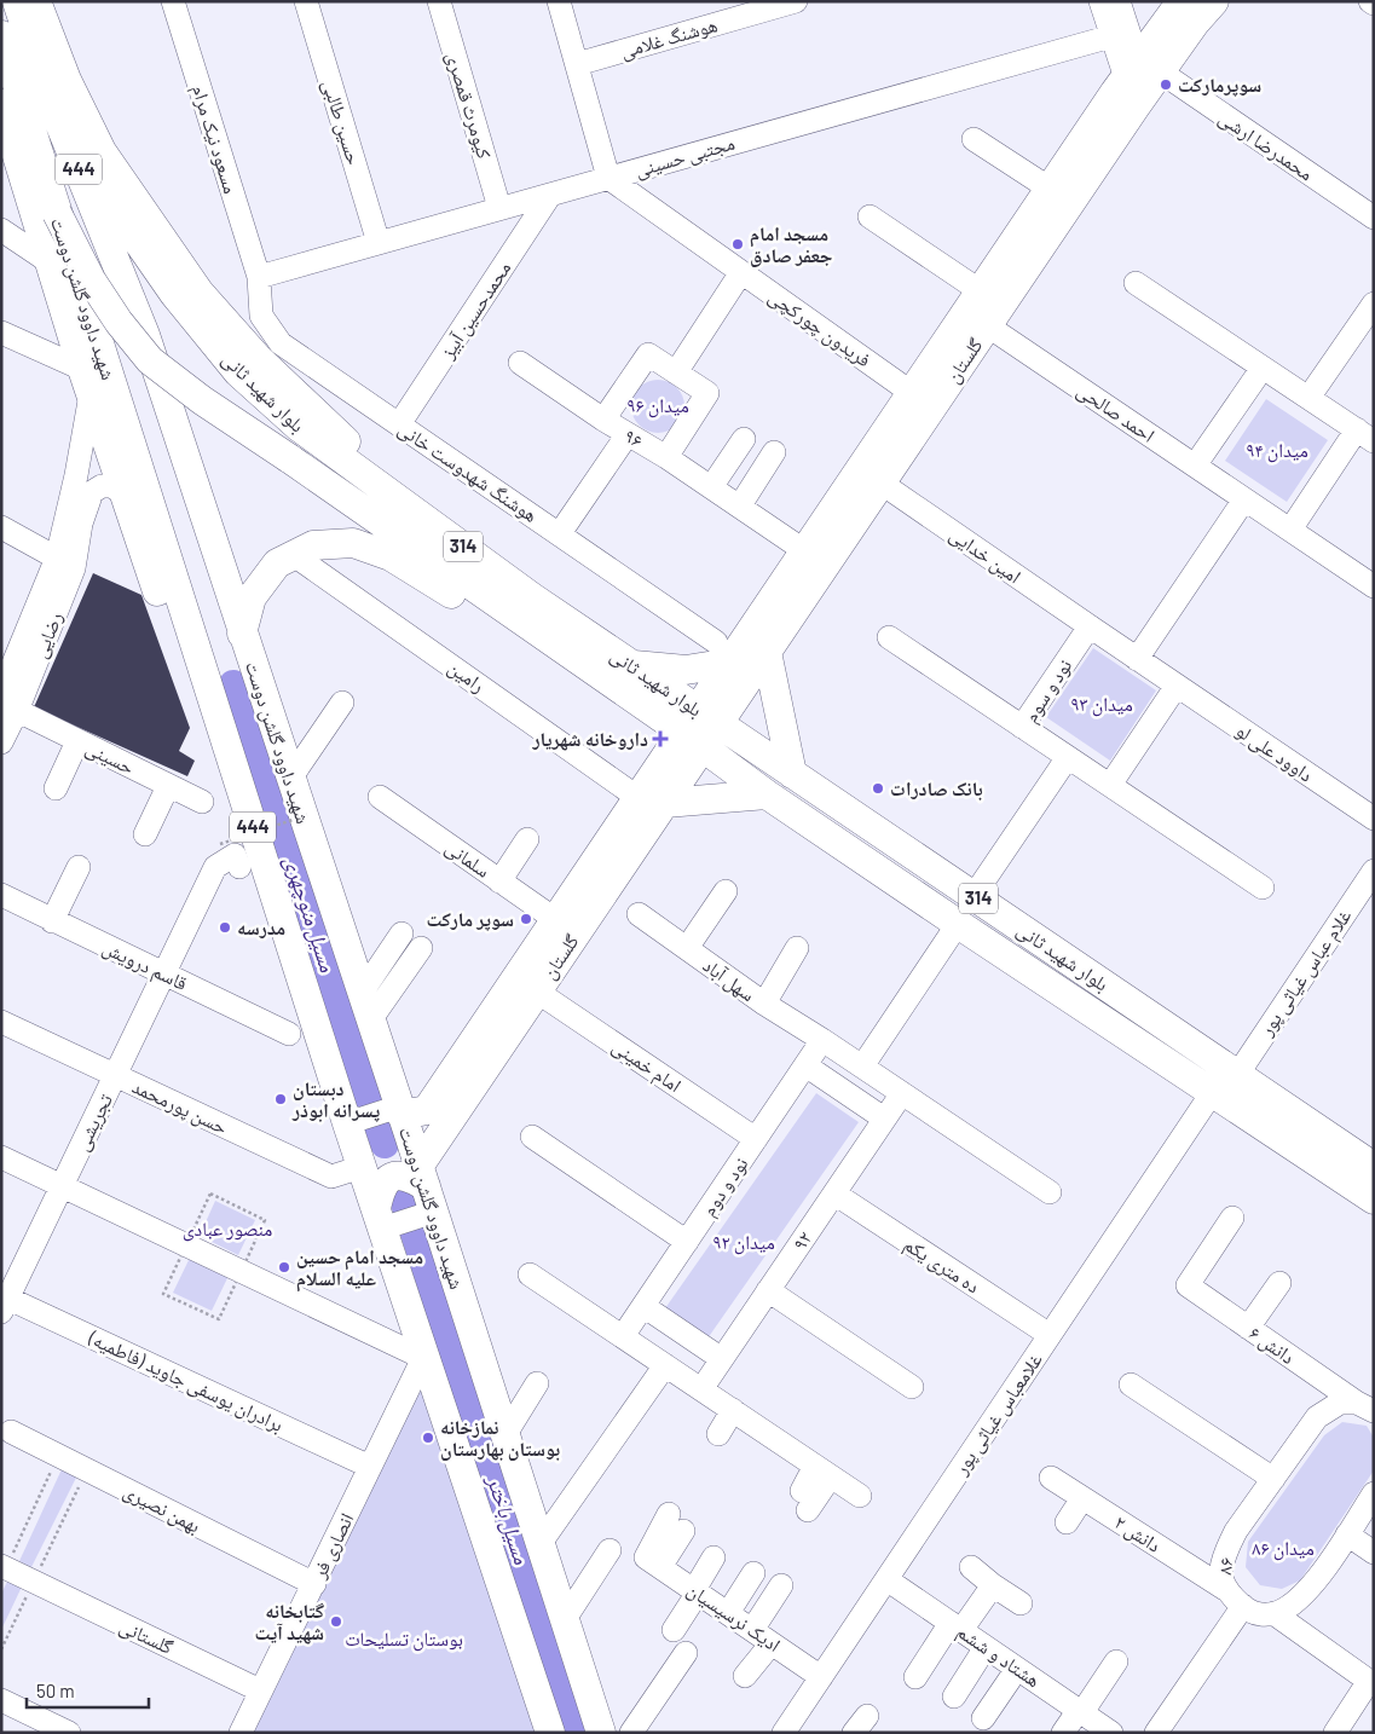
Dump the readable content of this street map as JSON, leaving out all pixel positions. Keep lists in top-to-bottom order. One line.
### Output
{"streets":{"main road":["444","شهید داوود گلشن دوست","گلستان","بلوار شهید ثانی","314"],"street":["هوشنگ غلامی","کیومرث قمصری","حسین طالبی","مسعود نیک مرام","محمدرضا ارشی","مجتبی حسینی","محمدحسین آبیز","فریدون چورکچی","احمد صالحی","۹۶","هوشنگ شهدوست خانی","امین خدایی","رضایی","رامین","نود و سوم","داوود علی لو","حسینی","سلمانی","قاسم درویش","غلام عباس غیاثی ‌پور","سهل آباد","امام خمینی","حسن پورمحمد","تجریشی","نود و دوم","۹۲","ده متری یکم","دانش ۶","برادران یوسفی جاوید (فاطمیه)","غلامعباس غیاثی پور","بهمن نصیری","دانش ۲","انصاری فر","۸۶","ادیک نرسیسیان","گلستانی","هشتاد و ششم"]},"crossings":[["کیومرث قمصری","مجتبی حسینی"],["حسین طالبی","مجتبی حسینی"],["مسعود نیک مرام","مجتبی حسینی"],["مسعود نیک مرام","هوشنگ شهدوست خانی"],["محمدرضا ارشی","گلستان"],["مجتبی حسینی","محمدحسین آبیز"],["مجتبی حسینی","فریدون چورکچی"],["مجتبی حسینی","هوشنگ شهدوست خانی"],["444","شهید داوود گلشن دوست"],["444","حسن پورمحمد"],["444","انصاری فر"],["شهید داوود گلشن دوست","گلستان"],["شهید داوود گلشن دوست","بلوار شهید ثانی"],["شهید داوود گلشن دوست","حسن پورمحمد"],["محمدحسین آبیز","هوشنگ شهدوست خانی"],["فریدون چورکچی","گلستان"],["گلستان","بلوار شهید ثانی"],["گلستان","احمد صالحی"],["گلستان","هوشنگ شهدوست خانی"],["گلستان","امین خدایی"],["گلستان","رامین"],["گلستان","سلمانی"],["گلستان","امام خمینی"],["گلستان","حسن پورمحمد"],["بلوار شهید ثانی","غلام عباس غیاثی ‌پور"],["بلوار شهید ثانی","غلامعباس غیاثی پور"],["امین خدایی","نود و سوم"],["امین خدایی","داوود علی لو"],["رضایی","حسینی"],["قاسم درویش","تجریشی"],["سهل آباد","نود و دوم"],["سهل آباد","۹۲"],["امام خمینی","نود و دوم"],["حسن پورمحمد","تجریشی"],["تجریشی","برادران یوسفی جاوید (فاطمیه)"],["۹۲","ده متری یکم"],["ده متری یکم","غلامعباس غیاثی پور"],["دانش ۶","۸۶"],["برادران یوسفی جاوید (فاطمیه)","انصاری فر"],["غلامعباس غیاثی پور","ادیک نرسیسیان"],["غلامعباس غیاثی پور","هشتاد و ششم"],["بهمن نصیری","انصاری فر"],["دانش ۲","۸۶"],["انصاری فر","گلستانی"]],"water":["مسیل منوچهری","مسیل باختر"],"parks":["میدان ۹۶","میدان ۹۴","میدان ۹۳","منصور عبادی","میدان ۹۲","میدان ۸۶","بوستان تسلیحات"],"places":{"other":["سوپرمارکت","مسجد امام جعفر صادق","بانک صادرات","سوپر مارکت","مدرسه","دبستان پسرانه ابوذر","مسجد امام حسین علیه السلام","نمازخانه بوستان بهارستان","گتابخانه شهید آیت"],"health":["داروخانه شهریار"]},"scale_bar":"50 m"}
